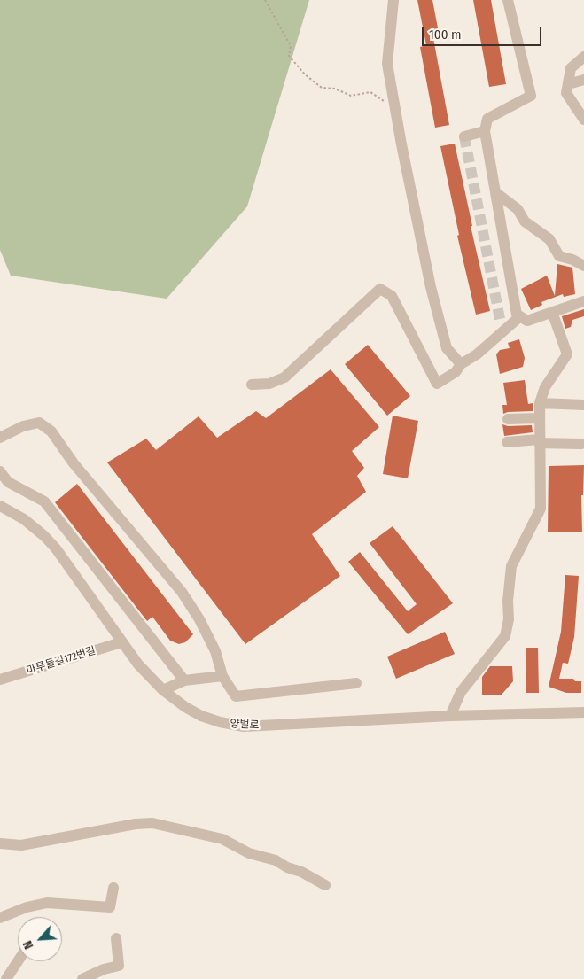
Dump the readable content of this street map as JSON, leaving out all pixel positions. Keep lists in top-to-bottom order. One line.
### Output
{"streets":{"street":["마루들길172번길","양벌로"]},"crossings":[["마루들길172번길","양벌로"]],"scale_bar":"100 m","north":"bottom left"}
